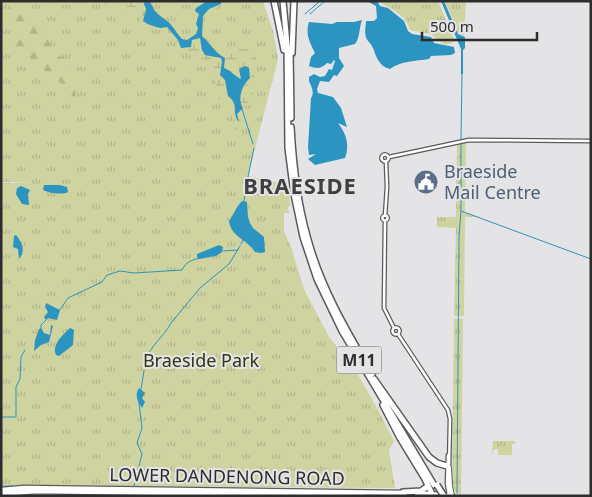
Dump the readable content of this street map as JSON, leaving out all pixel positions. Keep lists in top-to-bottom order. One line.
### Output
{"streets":{"highway":["M11","LOWER DANDENONG ROAD"]},"districts":["BRAESIDE"],"parks":["Braeside Park"],"places":{"public building":["Braeside Mail Centre"]},"scale_bar":"500 m"}
